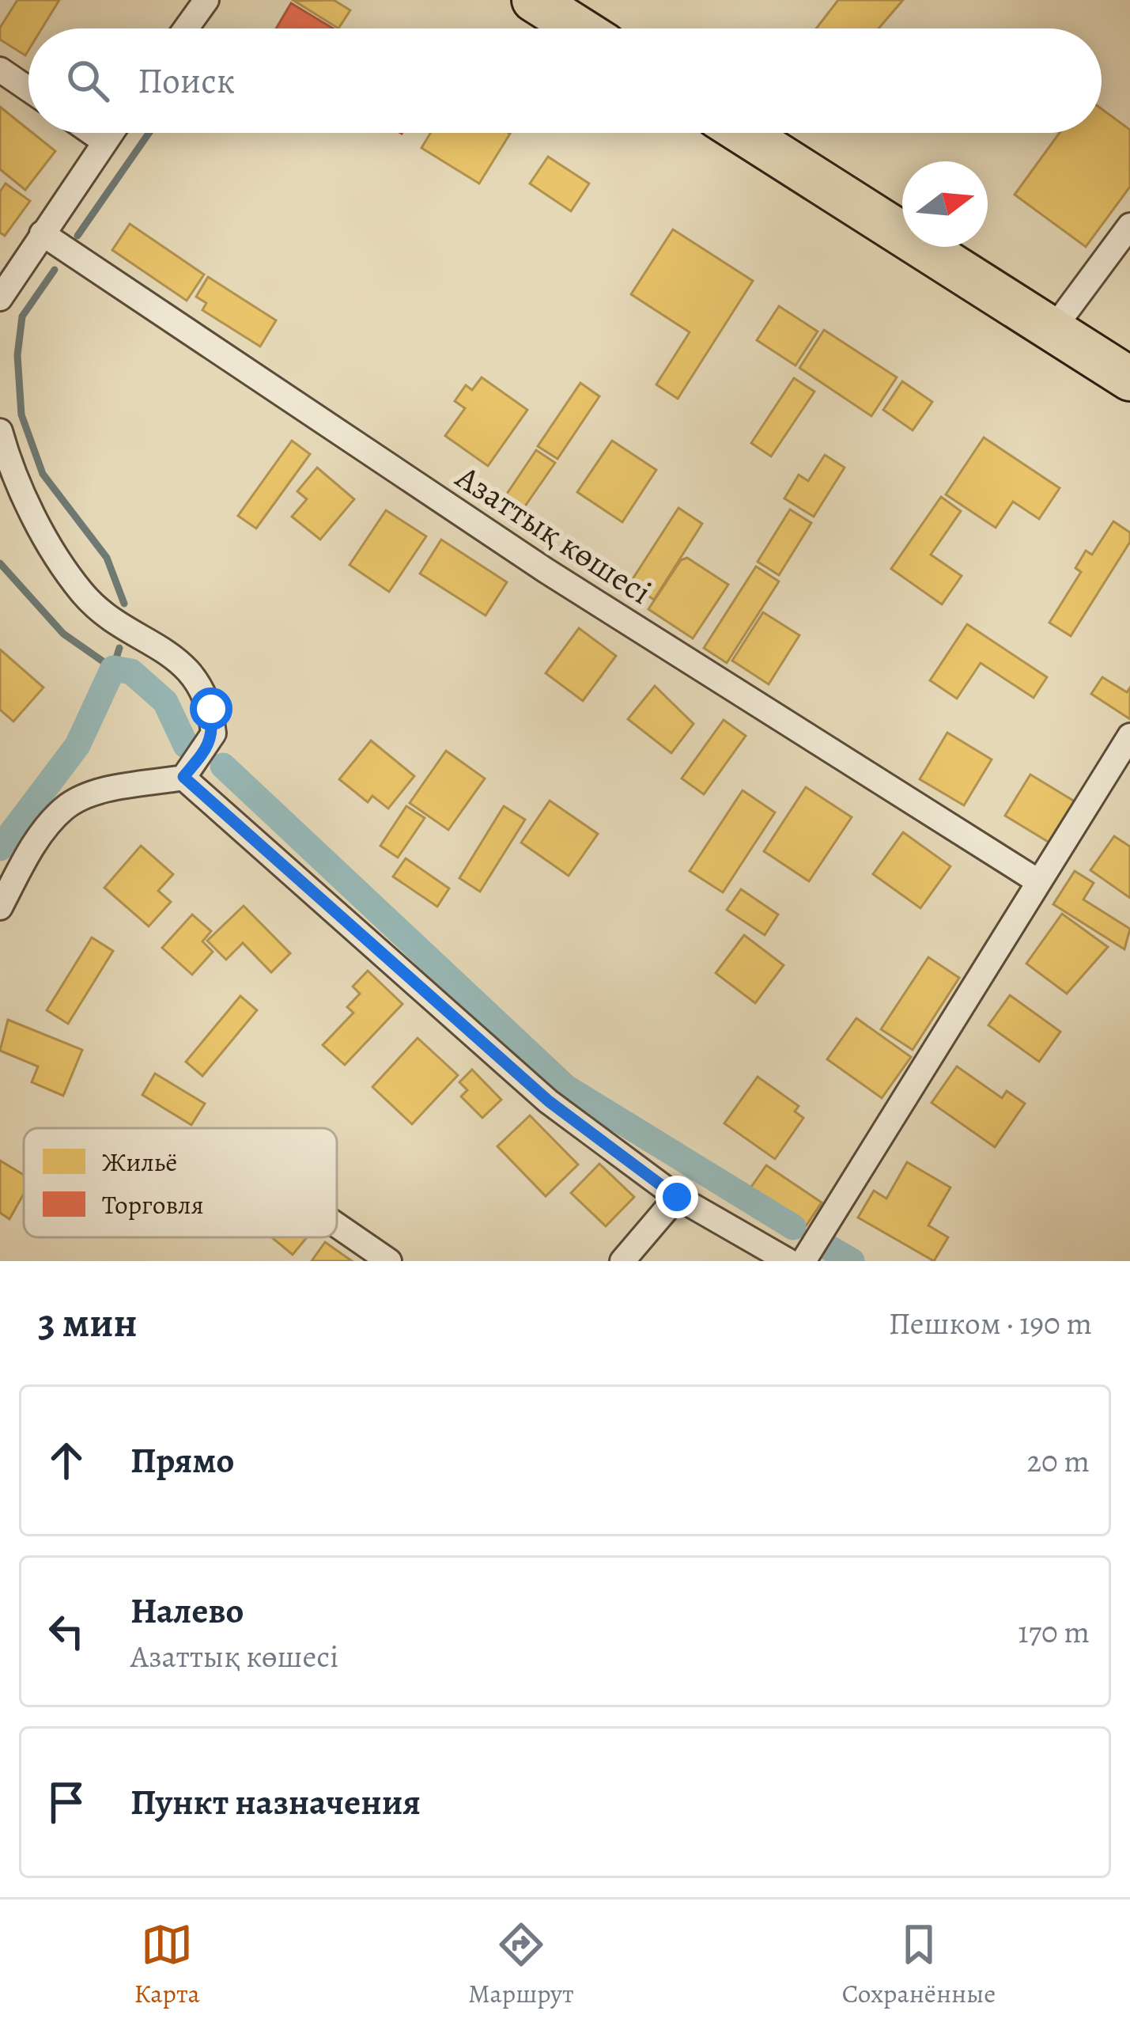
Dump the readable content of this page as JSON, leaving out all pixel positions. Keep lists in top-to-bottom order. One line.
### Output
{"streets":{"street":["Азаттық көшесі"]},"legend":["Жильё","Торговля"],"north":"right","page":{"search":"Поиск","heading":["3 мин","Пешком · 190 m"],"list":[["Прямо","20 m"],["Налево","Азаттық көшесі","170 m"],"Пункт назначения"],"nav":["Карта","Маршрут","Сохранённые"]}}
